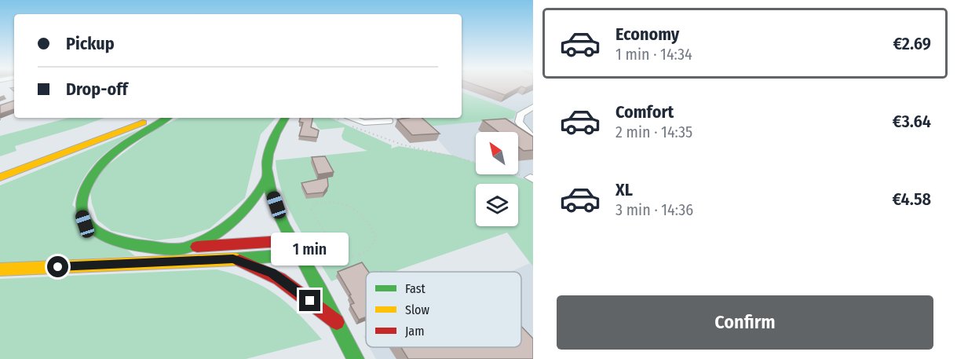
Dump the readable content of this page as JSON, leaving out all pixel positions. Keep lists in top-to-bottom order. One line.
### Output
{"legend":["Fast","Slow","Jam"],"north":"top left","page":{"list":[{"name":"Economy","note":"1 min · 14:34","value":"€2.69"},{"name":"Comfort","note":"2 min · 14:35","value":"€3.64"},{"name":"XL","note":"3 min · 14:36","value":"€4.58"}],"banner":["Pickup","Drop-off"],"bubble":"1 min","buttons":"Confirm"}}
